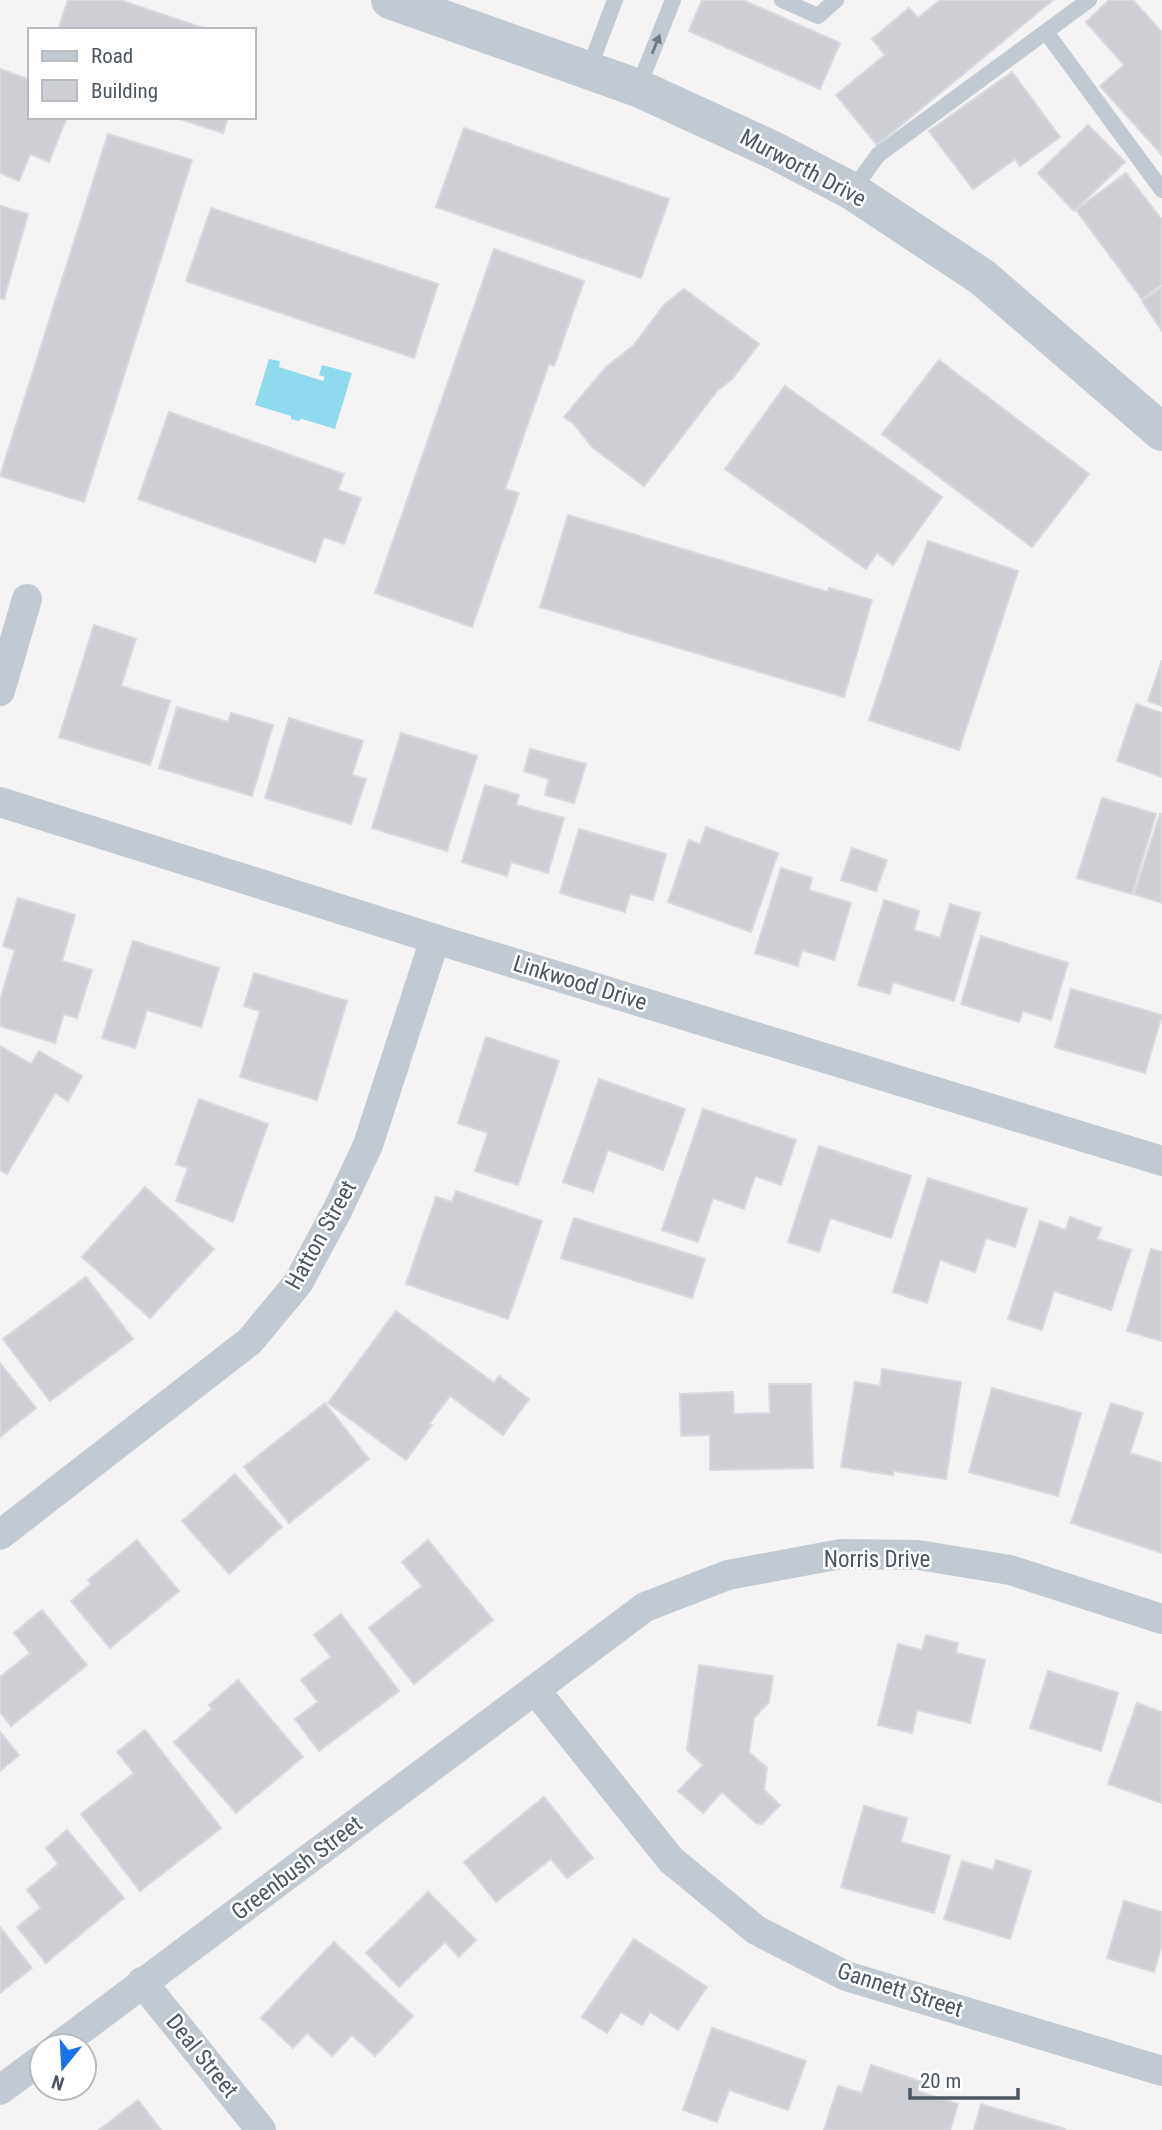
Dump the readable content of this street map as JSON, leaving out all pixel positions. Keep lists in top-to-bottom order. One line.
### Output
{"streets":{"street":["Murworth Drive","Linkwood Drive","Hatton Street","Norris Drive","Greenbush Street","Gannett Street","Deal Street"]},"crossings":[["Linkwood Drive","Hatton Street"],["Norris Drive","Greenbush Street"],["Norris Drive","Gannett Street"],["Greenbush Street","Gannett Street"],["Greenbush Street","Deal Street"]],"legend":["Road","Building"],"scale_bar":"20 m","north":"bottom"}
